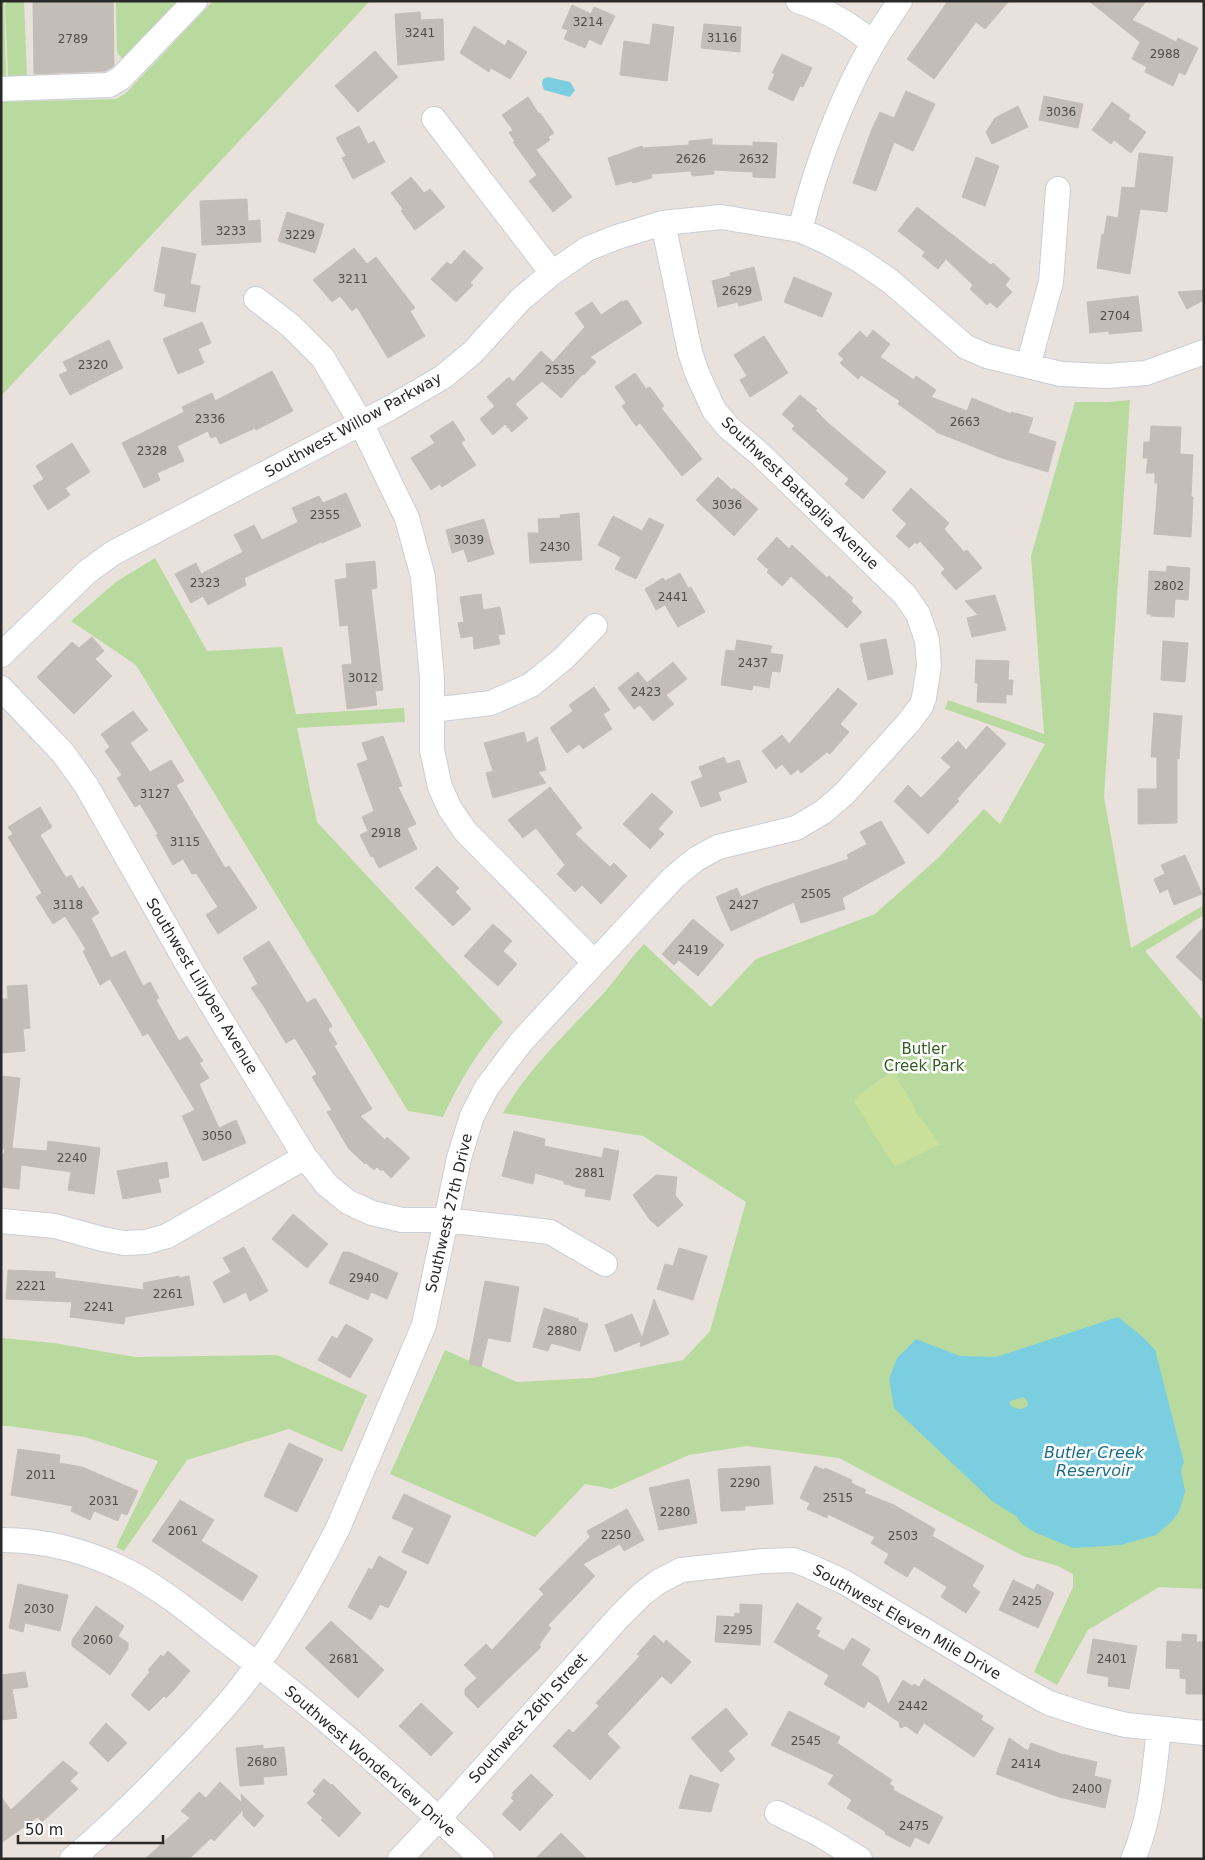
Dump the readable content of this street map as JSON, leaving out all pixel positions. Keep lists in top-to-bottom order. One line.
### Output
{"streets":{"street":["Southwest Willow Parkway","Southwest Battaglia Avenue","Southwest Lillyben Avenue","Southwest 27th Drive","Southwest Eleven Mile Drive","Southwest 26th Street","Southwest Wonderview Drive"]},"crossings":[["Southwest Willow Parkway","Southwest Battaglia Avenue"],["Southwest Battaglia Avenue","Southwest 27th Drive"],["Southwest Lillyben Avenue","Southwest 27th Drive"],["Southwest 27th Drive","Southwest Wonderview Drive"],["Southwest Eleven Mile Drive","Southwest 26th Street"],["Southwest 26th Street","Southwest Wonderview Drive"]],"water":["Butler Creek Reservoir"],"parks":["Butler Creek Park"],"house_numbers":["3214","3241","3116","2789","2988","3036","2626","2632","3233","3229","3211","2629","2704","2320","2535","2336","2663","2328","3036","2355","3039","2430","2323","2802","2441","2437","3012","2423","3127","2918","3115","2505","3118","2427","2419","3050","2240","2881","2940","2221","2261","2241","2880","2011","2290","2515","2031","2280","2061","2250","2503","2425","2030","2295","2060","2681","2401","2442","2545","2680","2414","2400","2475"],"scale_bar":"50 m"}
